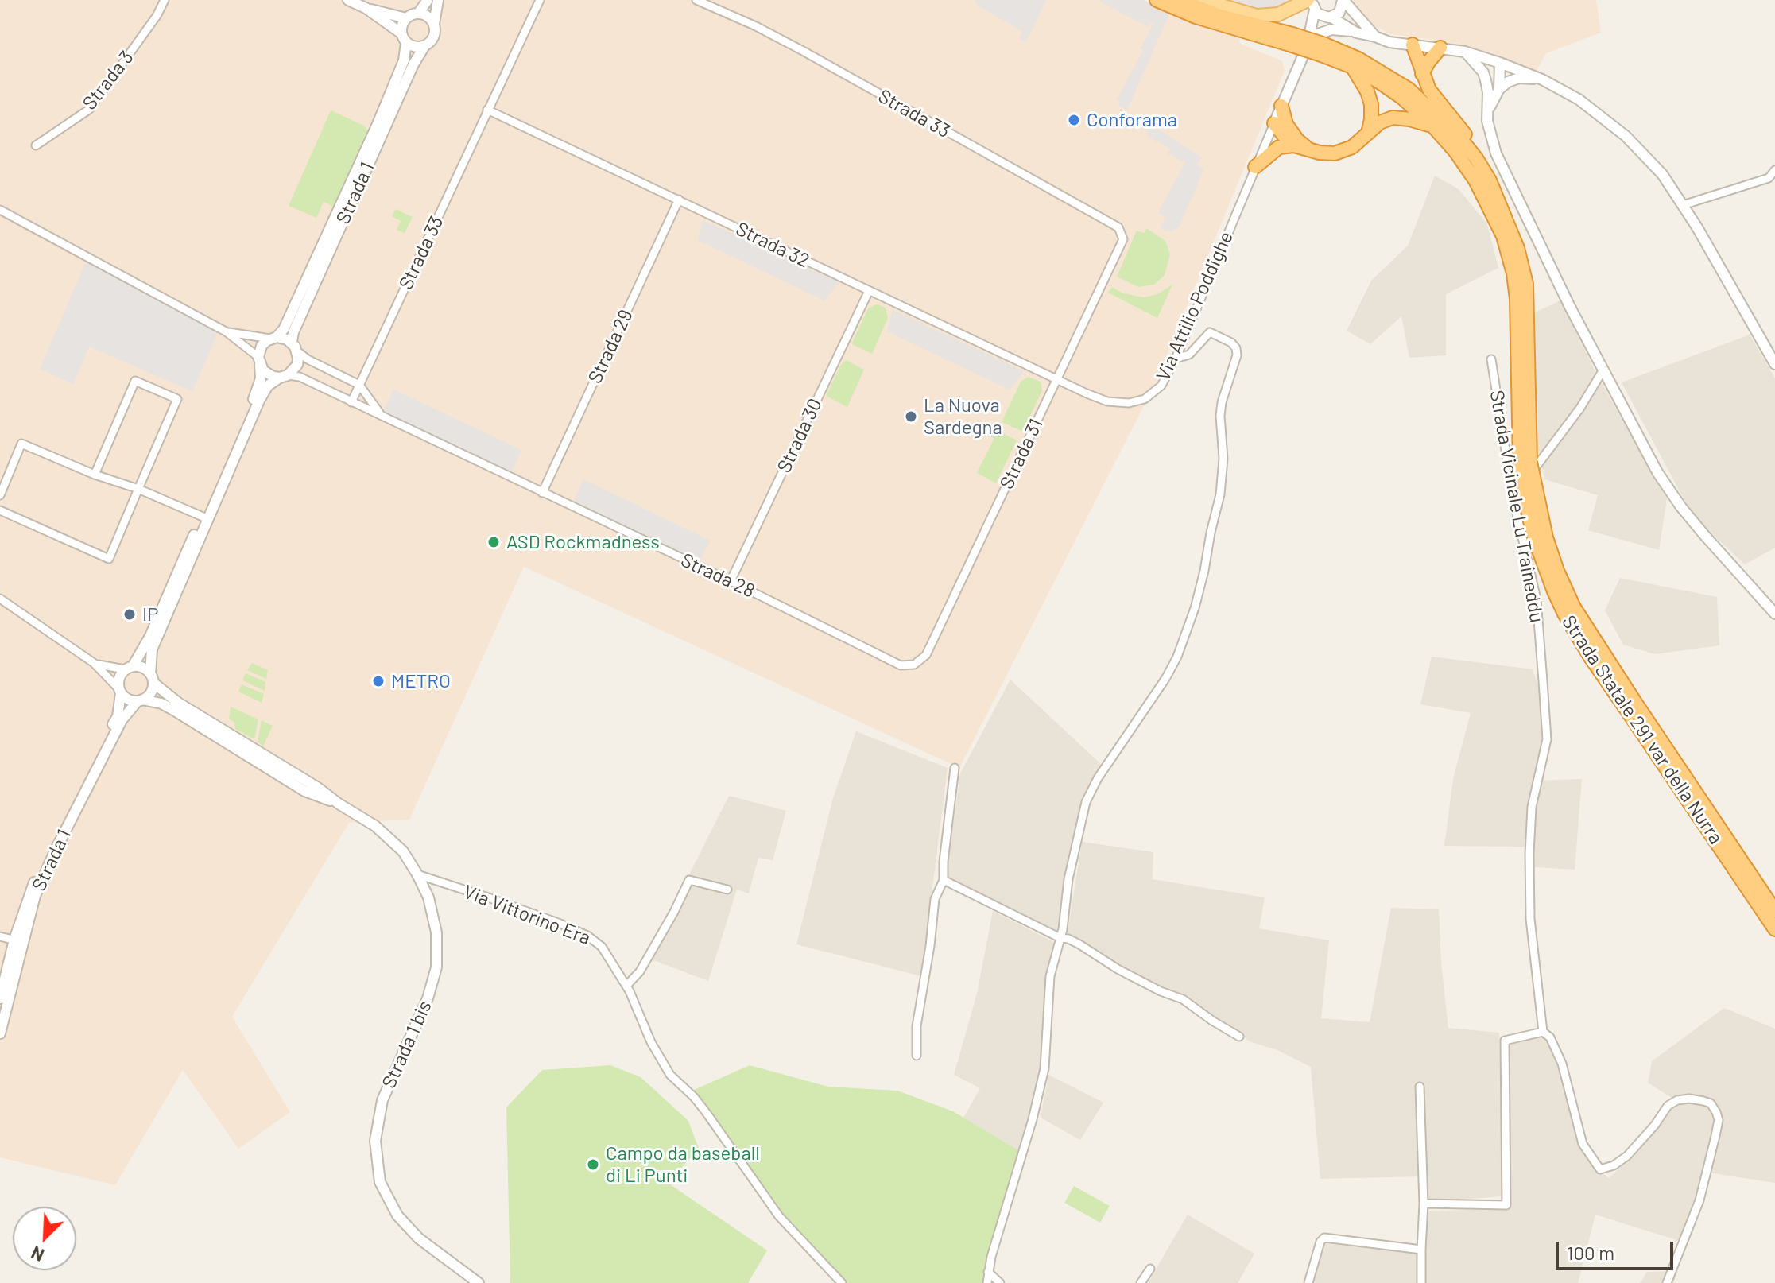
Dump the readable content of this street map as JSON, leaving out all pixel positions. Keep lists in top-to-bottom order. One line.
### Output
{"streets":{"highway":["Strada Statale 291 var della Nurra"],"street":["Strada 3","Strada 33","Strada 1","Strada 32","Via Attilio Poddighe","Strada 29","Strada 30","Strada 31","Strada Vicinale Lu Traineddu","Strada 28","Via Vittorino Era","Strada 1 bis"]},"crossings":[["Strada 33","Strada 32"],["Strada 33","Strada 31"],["Strada 33","Strada 28"],["Strada 1","Strada 28"],["Strada 1","Strada 1 bis"],["Strada 32","Via Attilio Poddighe"],["Strada 32","Strada 29"],["Strada 32","Strada 30"],["Strada 32","Strada 31"],["Via Attilio Poddighe","Strada 31"],["Strada 29","Strada 28"],["Strada 30","Strada 28"],["Strada 31","Strada 28"],["Via Vittorino Era","Strada 1 bis"]],"places":["Conforama","La Nuova Sardegna","ASD Rockmadness","IP","METRO","Campo da baseball di Li Punti"],"scale_bar":"100 m","north":"bottom left"}
